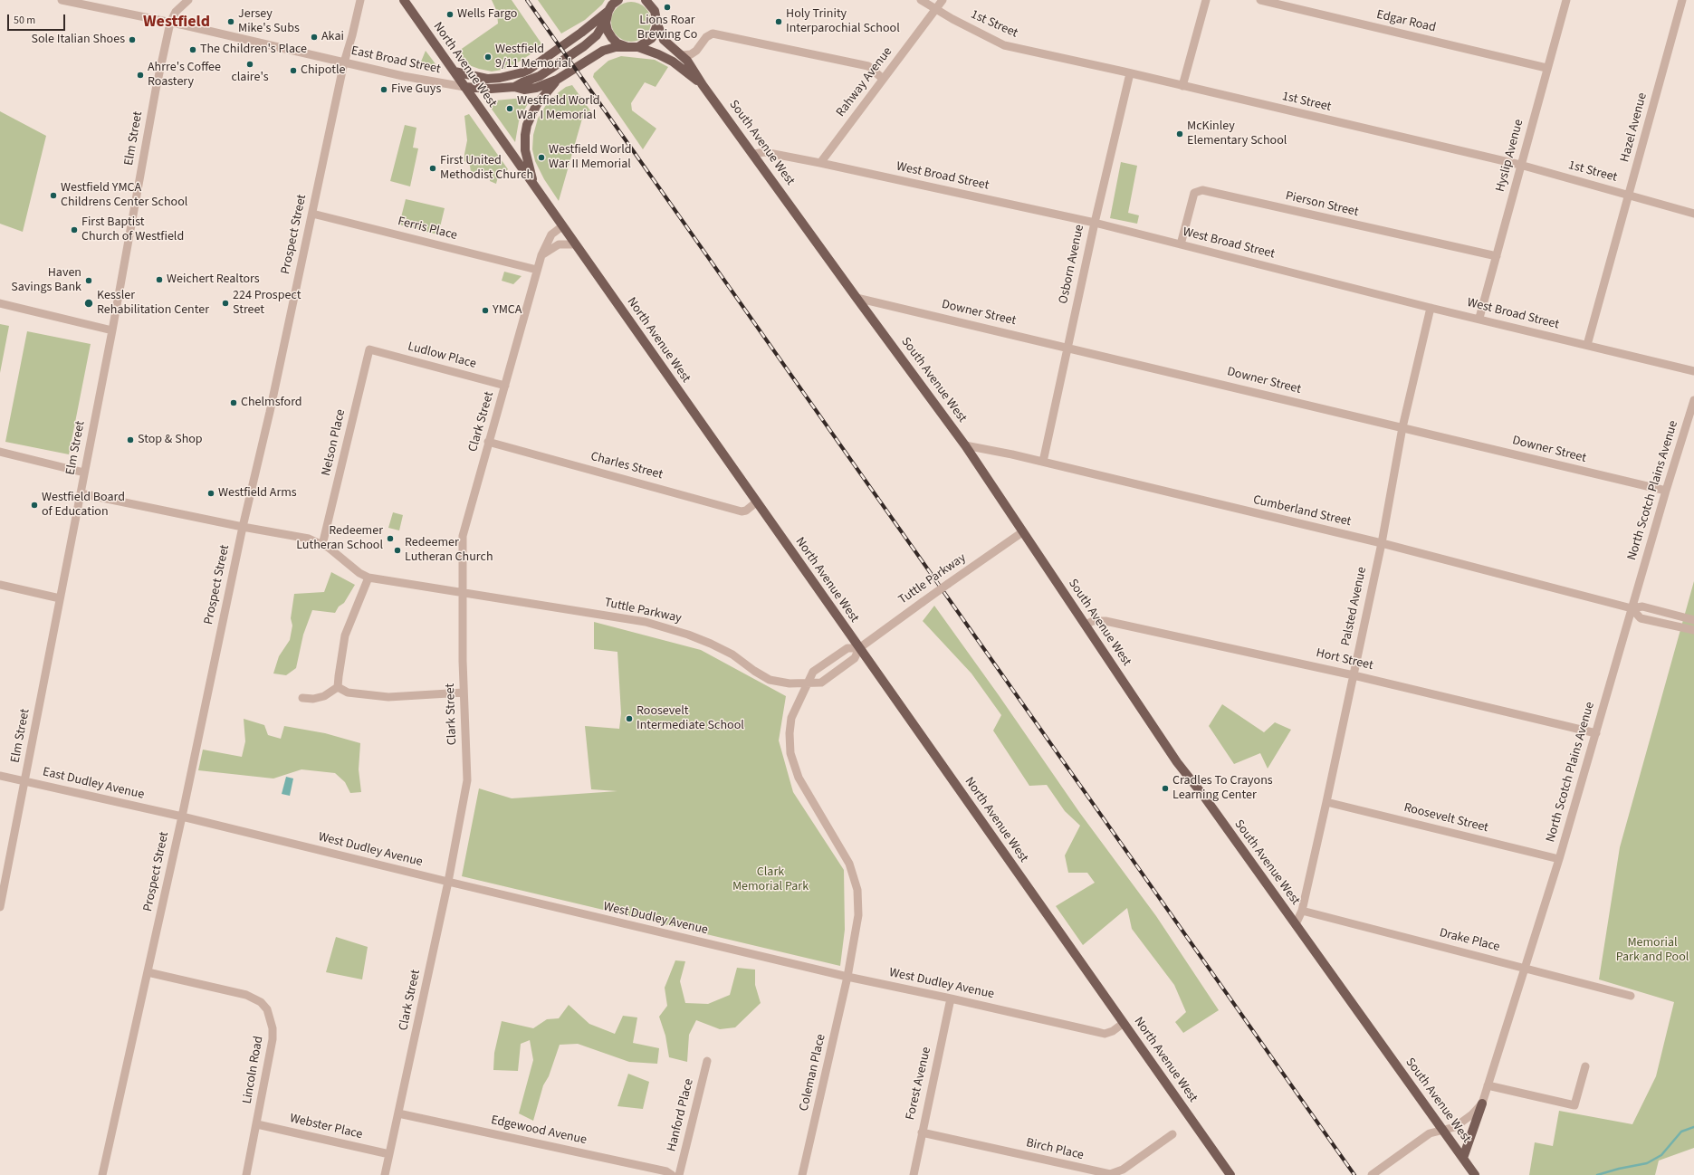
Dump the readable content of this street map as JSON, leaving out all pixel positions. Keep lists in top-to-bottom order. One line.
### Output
{"streets":{"main road":["East Broad Street","North Avenue West","South Avenue West"],"street":["Edgar Road","1st Street","Rahway Avenue","Hazel Avenue","Elm Street","Hyslip Avenue","West Broad Street","Pierson Street","Ferris Place","Prospect Street","Osborn Avenue","Downer Street","Ludlow Place","Clark Street","Nelson Place","Charles Street","North Scotch Plains Avenue","Cumberland Street","Tuttle Parkway","Palsted Avenue","Hort Street","East Dudley Avenue","Roosevelt Street","West Dudley Avenue","Drake Place","Lincoln Road","Coleman Place","Forest Avenue","Hanford Place","Webster Place","Edgewood Avenue","Birch Place"]},"crossings":[["Edgar Road","Hyslip Avenue"],["1st Street","Rahway Avenue"],["1st Street","Hazel Avenue"],["1st Street","Hyslip Avenue"],["1st Street","Osborn Avenue"],["East Broad Street","North Avenue West"],["East Broad Street","Elm Street"],["East Broad Street","South Avenue West"],["East Broad Street","Prospect Street"],["North Avenue West","Clark Street"],["North Avenue West","Charles Street"],["North Avenue West","Tuttle Parkway"],["North Avenue West","West Dudley Avenue"],["Rahway Avenue","West Broad Street"],["Hazel Avenue","West Broad Street"],["Elm Street","East Dudley Avenue"],["South Avenue West","West Broad Street"],["South Avenue West","Downer Street"],["South Avenue West","North Scotch Plains Avenue"],["South Avenue West","Cumberland Street"],["South Avenue West","Tuttle Parkway"],["South Avenue West","Palsted Avenue"],["South Avenue West","Hort Street"],["Hyslip Avenue","West Broad Street"],["Hyslip Avenue","Pierson Street"],["West Broad Street","Pierson Street"],["West Broad Street","Osborn Avenue"],["West Broad Street","Palsted Avenue"],["Ferris Place","Prospect Street"],["Ferris Place","Clark Street"],["Prospect Street","East Dudley Avenue"],["Prospect Street","West Dudley Avenue"],["Prospect Street","Lincoln Road"],["Osborn Avenue","Downer Street"],["Osborn Avenue","Cumberland Street"],["Downer Street","North Scotch Plains Avenue"],["Downer Street","Palsted Avenue"],["Ludlow Place","Clark Street"],["Ludlow Place","Nelson Place"],["Clark Street","Charles Street"],["Clark Street","Tuttle Parkway"],["Clark Street","West Dudley Avenue"],["Clark Street","Webster Place"],["Clark Street","Edgewood Avenue"],["North Scotch Plains Avenue","Cumberland Street"],["North Scotch Plains Avenue","Hort Street"],["North Scotch Plains Avenue","Roosevelt Street"],["North Scotch Plains Avenue","Drake Place"],["Cumberland Street","Palsted Avenue"],["Tuttle Parkway","West Dudley Avenue"],["Tuttle Parkway","Coleman Place"],["Palsted Avenue","Hort Street"],["Palsted Avenue","Roosevelt Street"],["Palsted Avenue","Drake Place"],["East Dudley Avenue","West Dudley Avenue"],["West Dudley Avenue","Coleman Place"],["West Dudley Avenue","Forest Avenue"],["Lincoln Road","Webster Place"],["Forest Avenue","Birch Place"]],"districts":["Westfield"],"parks":["Clark Memorial Park","Memorial Park and Pool"],"places":["Lions Roar Brewing Co","Wells Fargo","Jersey Mike's Subs","Holy Trinity Interparochial School","Akai","Sole Italian Shoes","The Children's Place","Westfield 9/11 Memorial","claire's","Chipotle","Ahrre's Coffee Roastery","Five Guys","Westfield World War I Memorial","McKinley Elementary School","Westfield World War II Memorial","First United Methodist Church","Westfield YMCA Childrens Center School","First Baptist Church of Westfield","Weichert Realtors","Haven Savings Bank","Kessler Rehabilitation Center","224 Prospect Street","YMCA","Chelmsford","Stop & Shop","Westfield Arms","Westfield Board of Education","Redeemer Lutheran School","Redeemer Lutheran Church","Roosevelt Intermediate School","Cradles To Crayons Learning Center"],"scale_bar":"50 m"}
